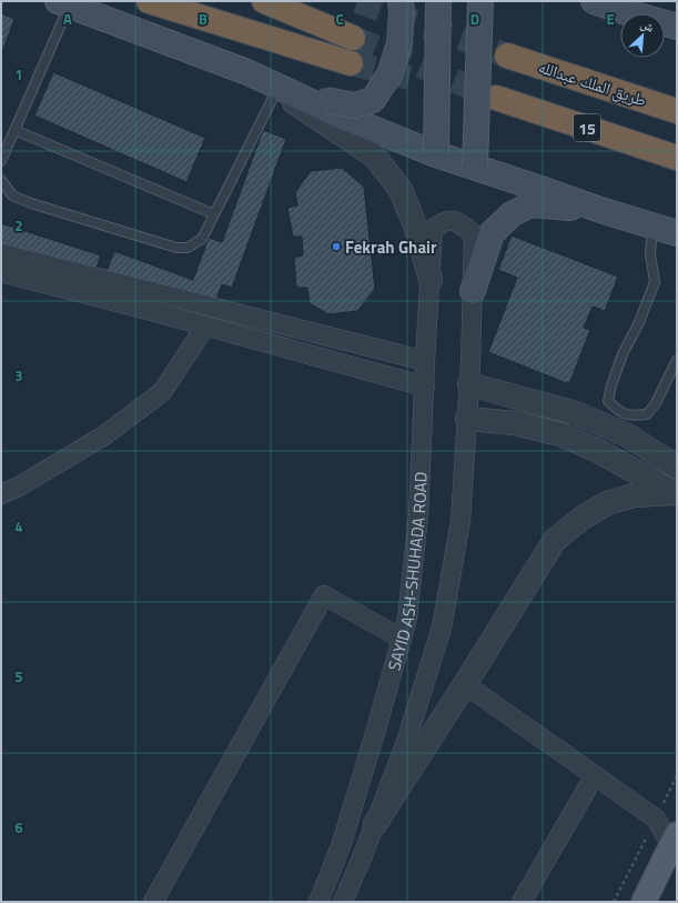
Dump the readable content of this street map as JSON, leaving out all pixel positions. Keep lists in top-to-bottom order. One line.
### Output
{"streets":{"highway":["طريق الملك عبدالله","15"],"street":["SAYID ASH-SHUHADA ROAD"]},"places":["Fekrah Ghair"],"north":"top right","grid":{"columns":["A","B","C","D","E"],"rows":["1","2","3","4","5","6"]}}
